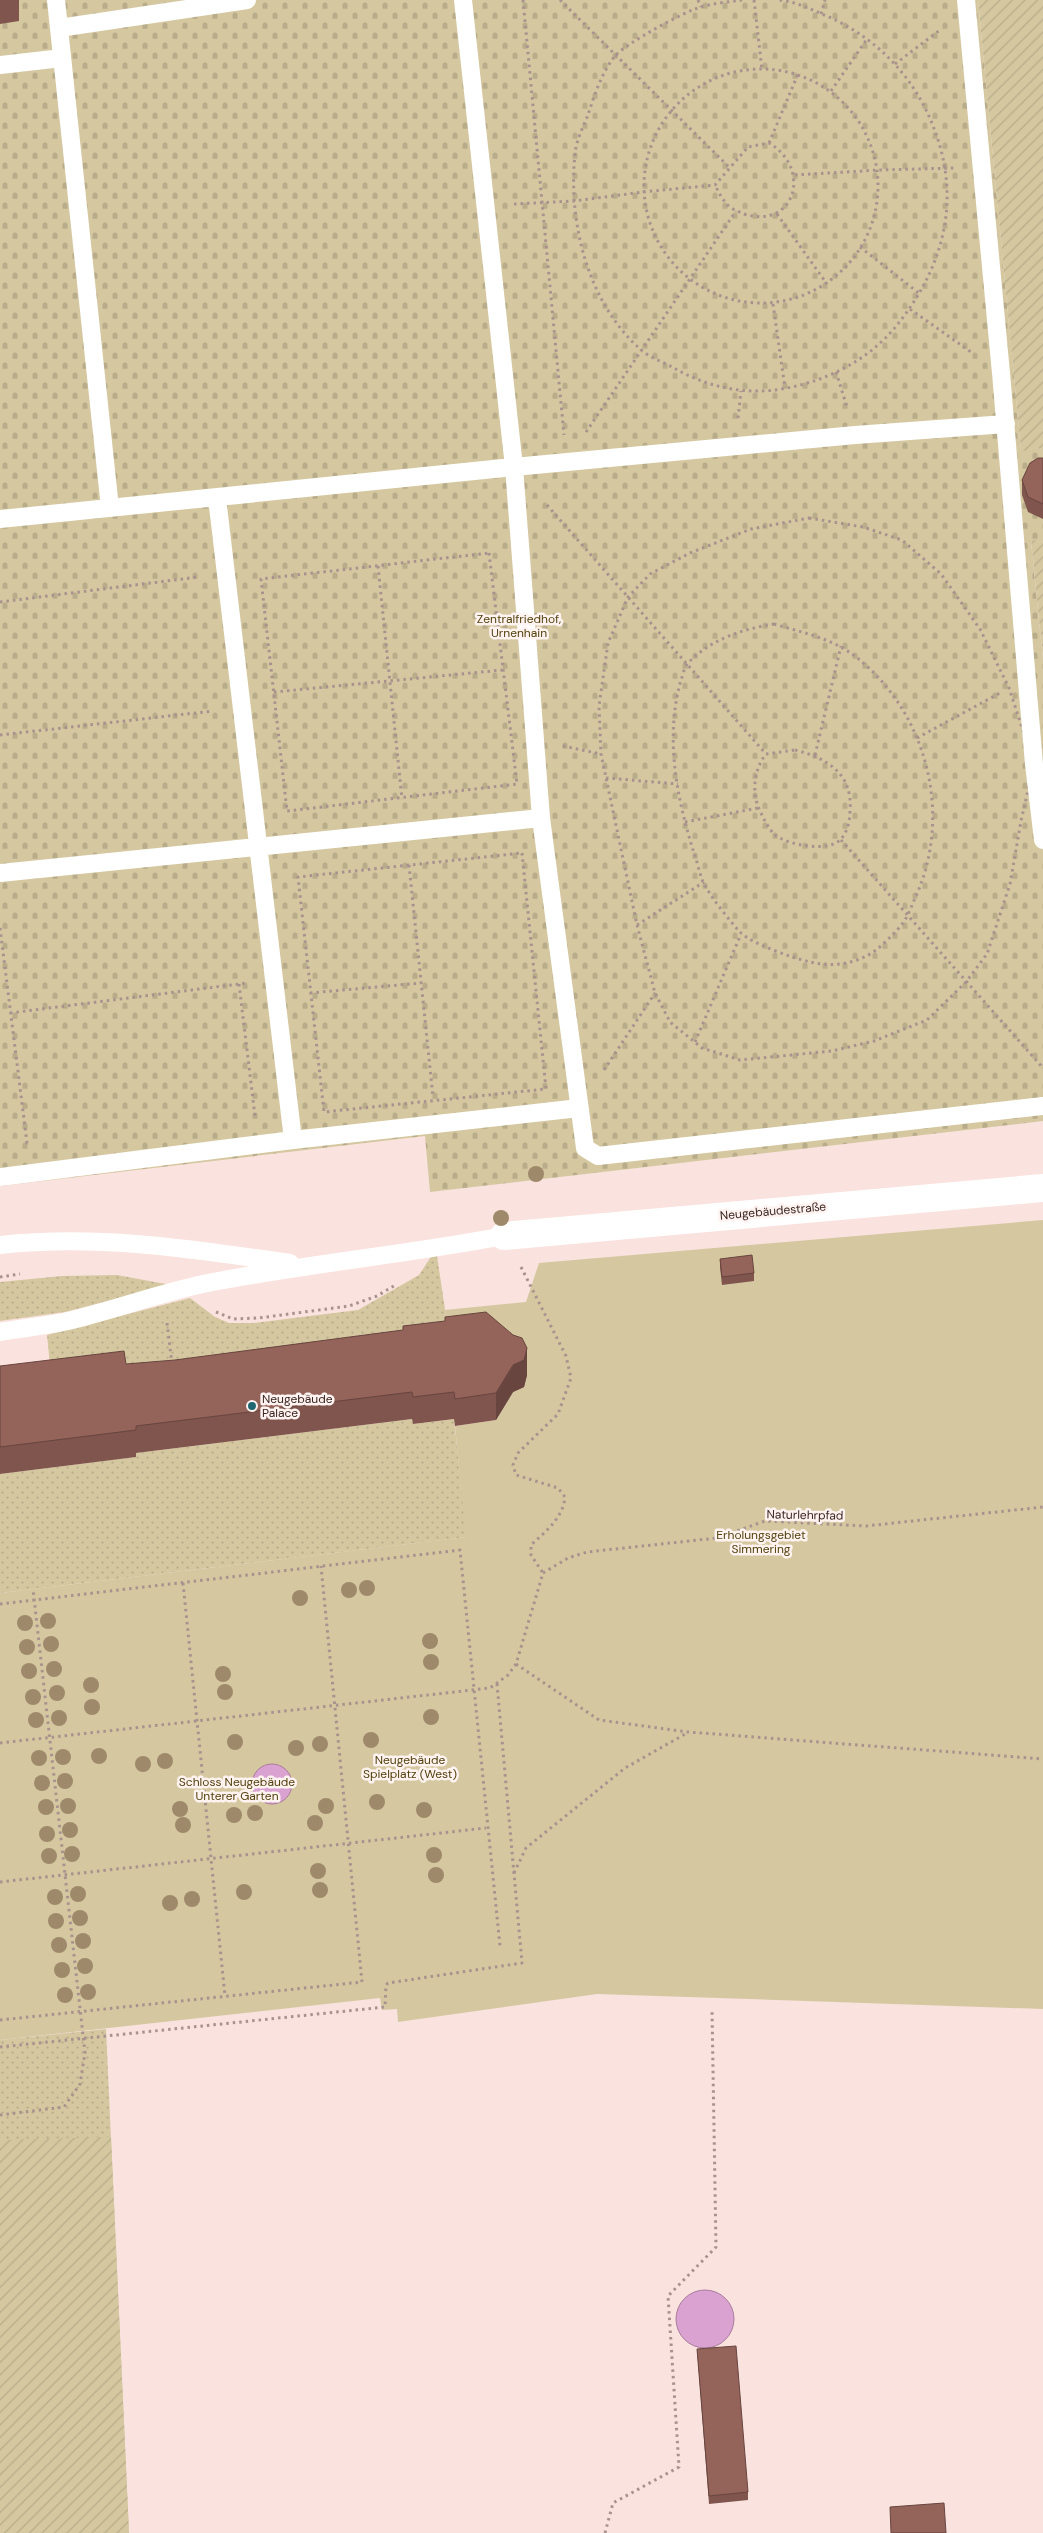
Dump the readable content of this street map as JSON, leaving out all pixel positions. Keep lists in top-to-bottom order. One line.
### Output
{"streets":{"street":["Neugebäudestraße"],"path":["Naturlehrpfad"]},"parks":["Zentralfriedhof, Urnenhain","Erholungsgebiet Simmering","Neugebäude Spielplatz (West)","Schloss Neugebäude Unterer Garten"],"places":["Neugebäude Palace"]}
